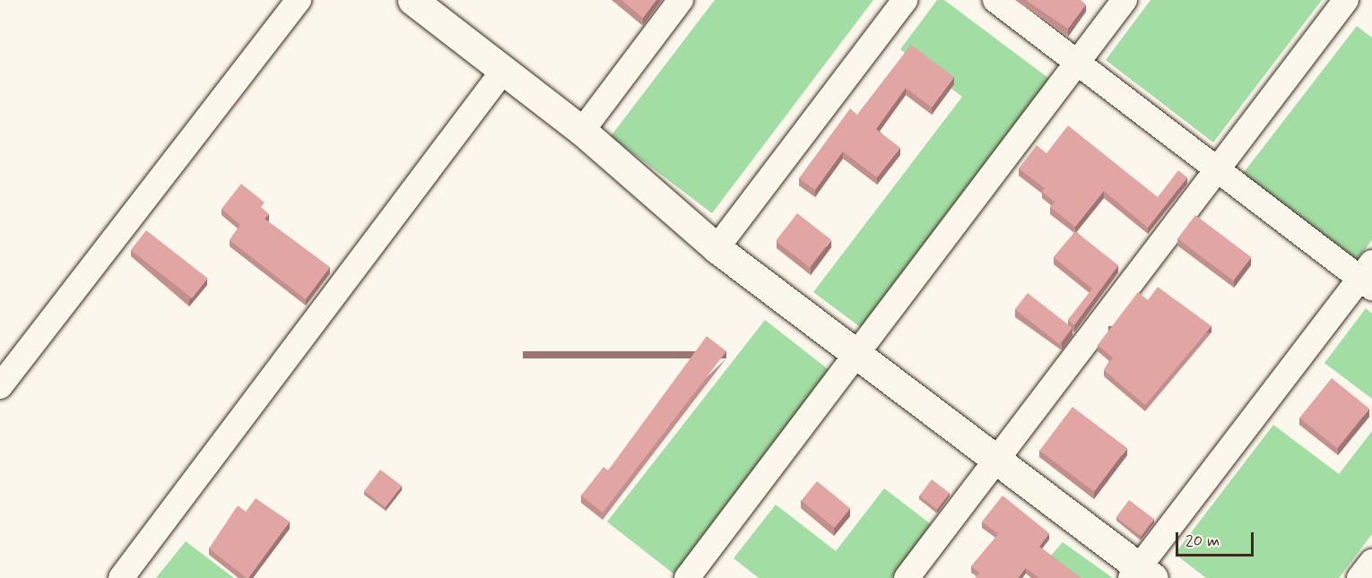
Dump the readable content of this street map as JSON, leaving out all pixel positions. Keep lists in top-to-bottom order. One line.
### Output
{"scale_bar":"20 m"}
